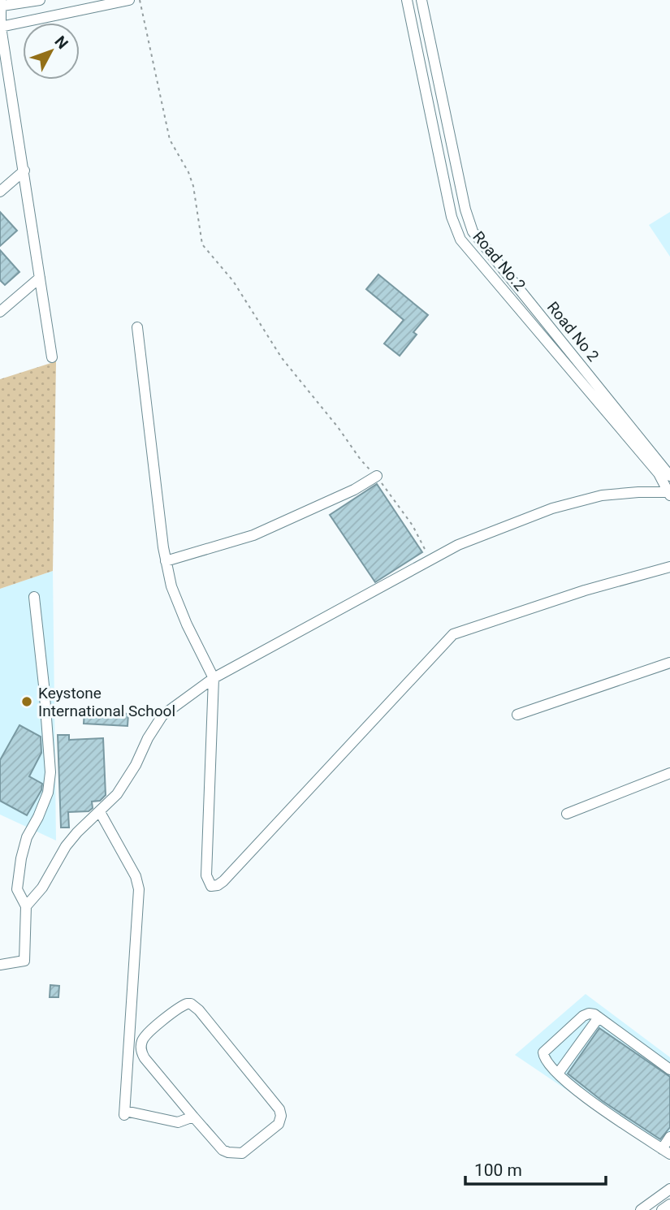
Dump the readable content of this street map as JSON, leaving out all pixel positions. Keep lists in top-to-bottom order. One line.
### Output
{"streets":{"street":["Road No.2","Road No 2"]},"places":["Keystone International School"],"scale_bar":"100 m","north":"top right"}
